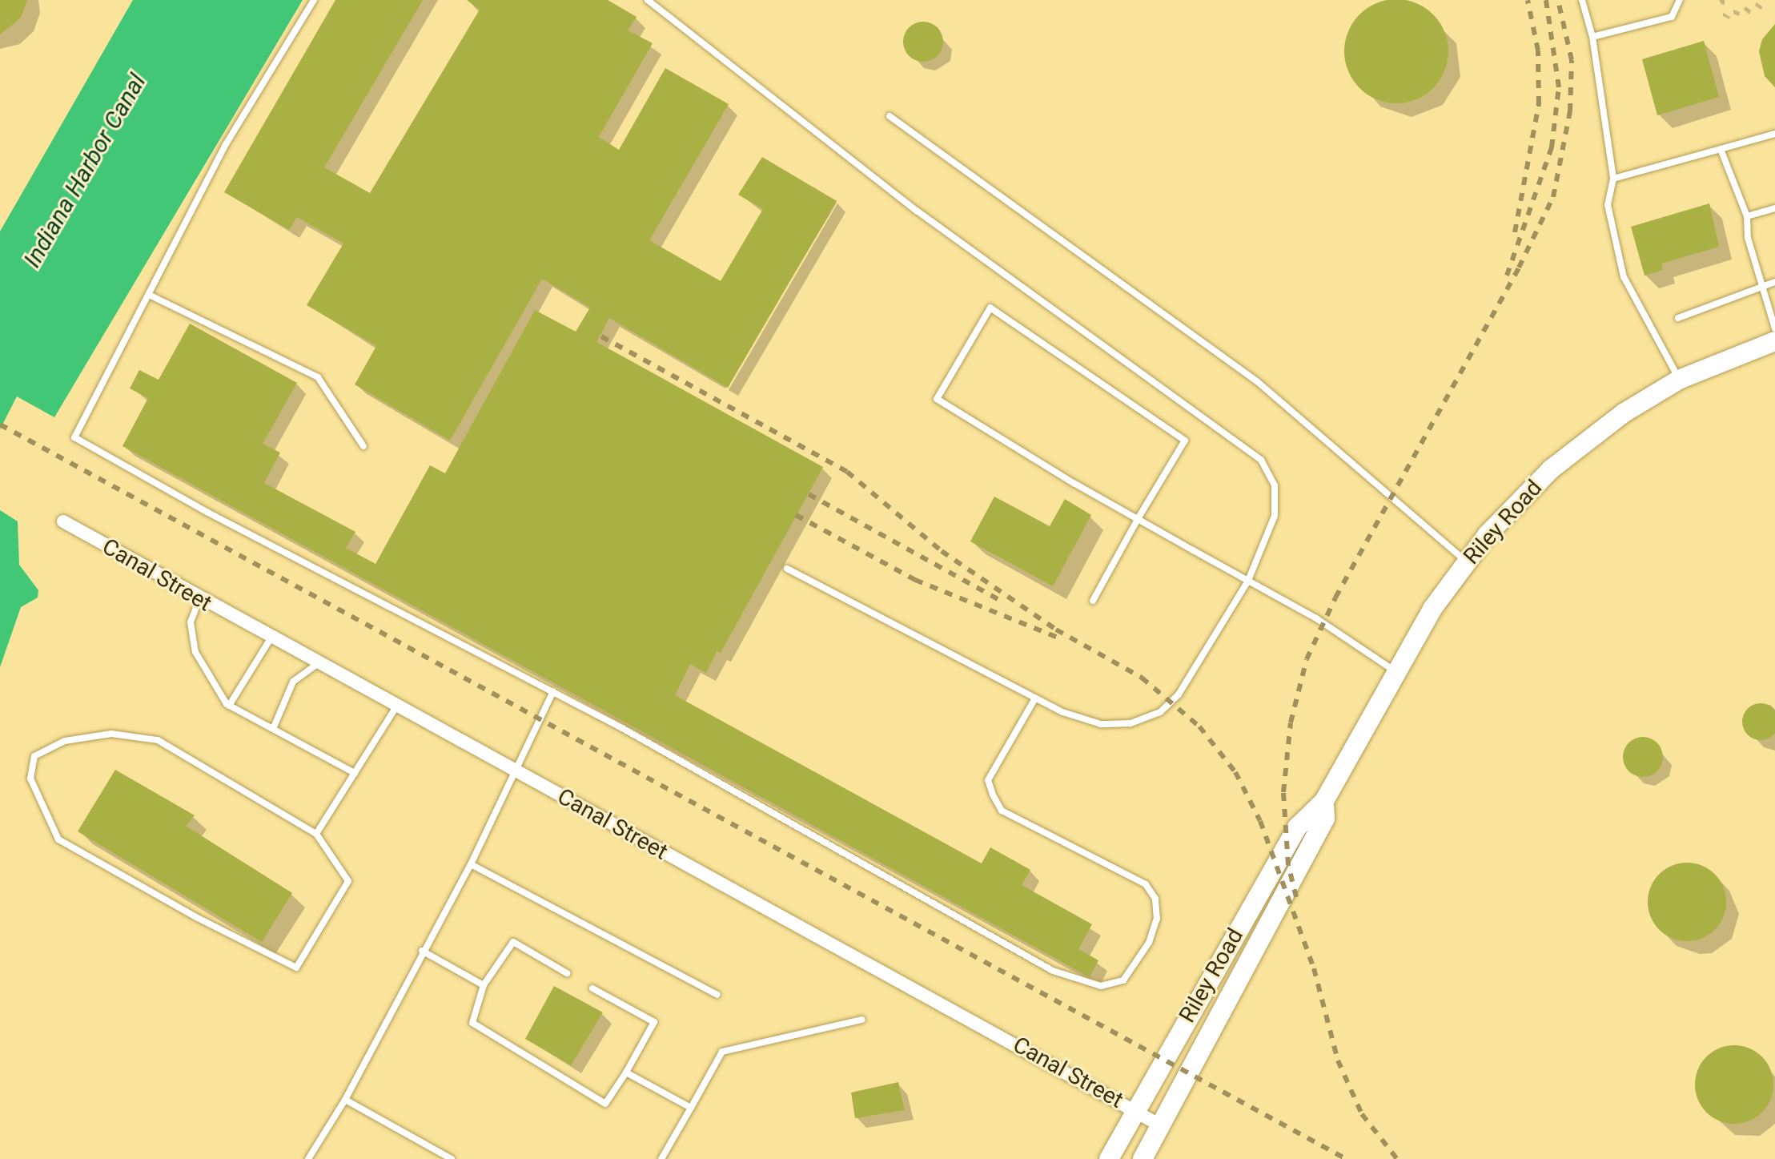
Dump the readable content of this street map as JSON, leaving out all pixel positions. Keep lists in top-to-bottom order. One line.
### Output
{"streets":{"main road":["Riley Road"],"street":["Canal Street"]},"crossings":[["Riley Road","Canal Street"]],"water":["Indiana Harbor Canal"]}
